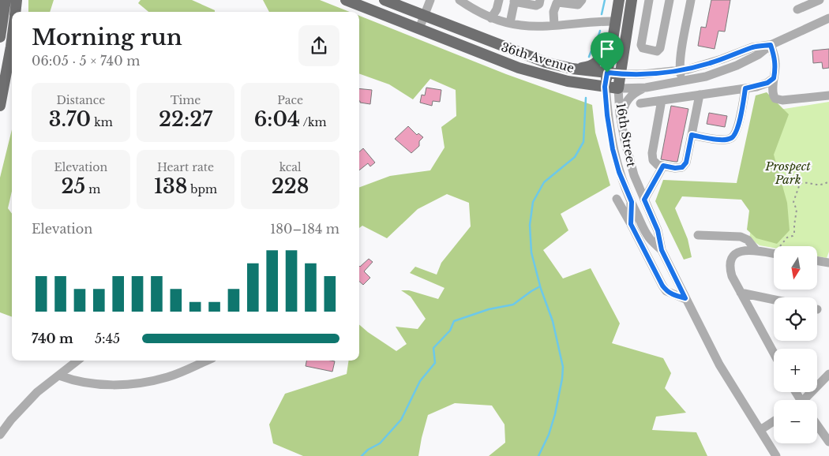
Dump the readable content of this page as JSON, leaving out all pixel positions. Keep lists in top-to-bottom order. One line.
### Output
{"streets":{"main road":["36th Avenue","16th Street"]},"crossings":[["36th Avenue","16th Street"]],"parks":["Prospect Park"],"north":"bottom","page":{"heading":["Morning run","06:05 · 5 × 740 m"],"stats":[["Distance","3.70 km"],["Time","22:27"],["Pace","6:04 /km"],["Elevation","25 m"],["Heart rate","138 bpm"],["kcal","228"]],"chart":["Elevation","180–184 m"],"map_buttons":["+","−"],"list":[{"name":"740 m","note":"5:45"}]}}
